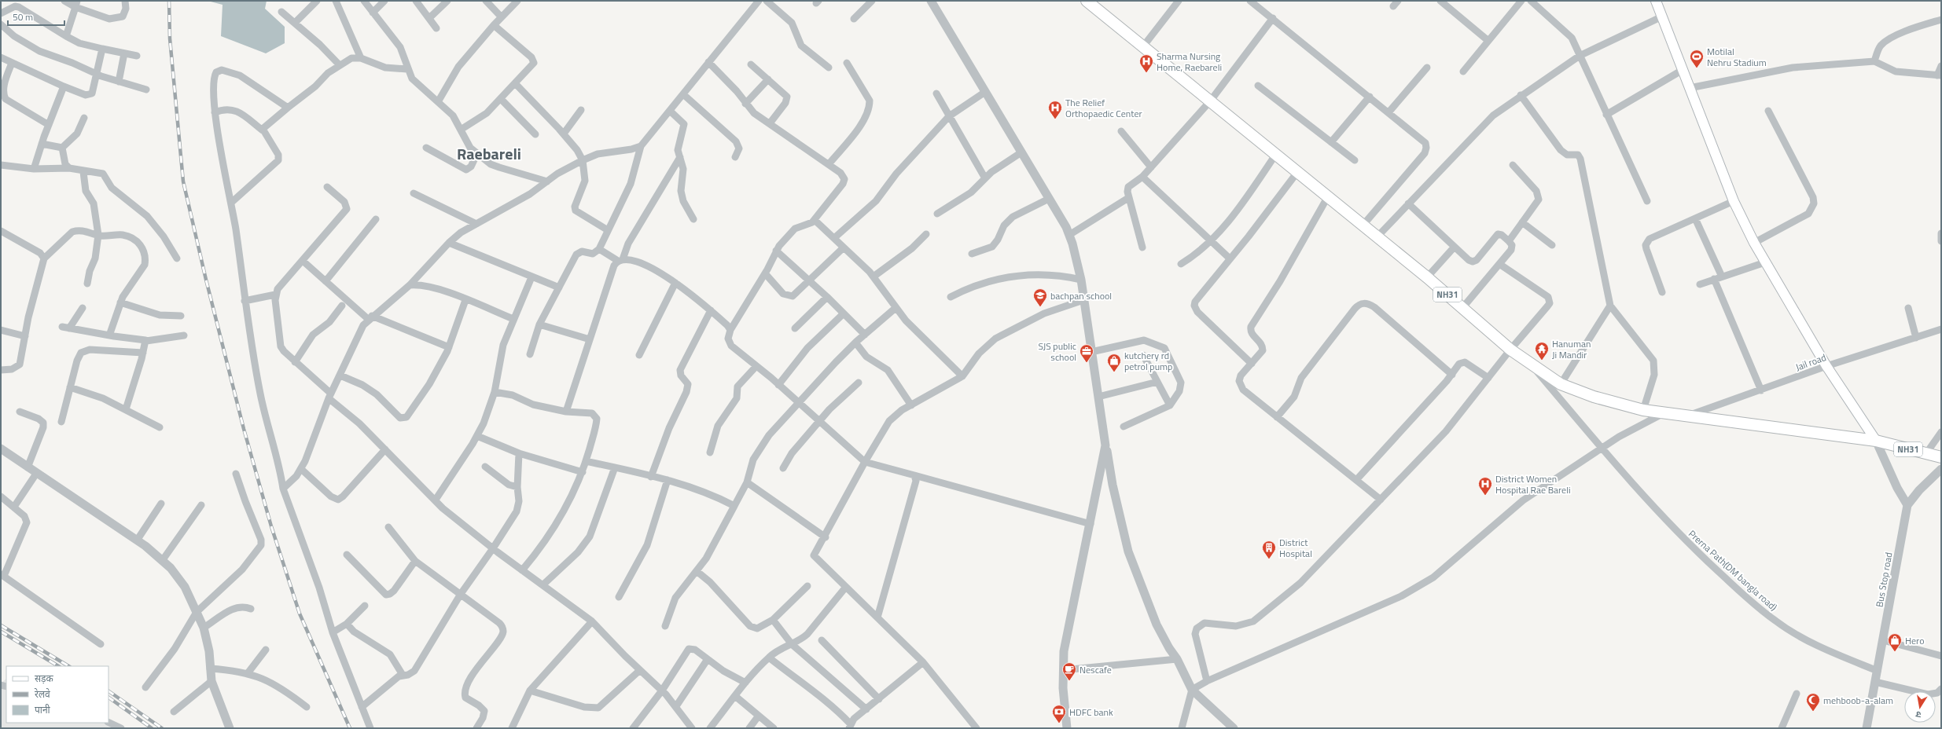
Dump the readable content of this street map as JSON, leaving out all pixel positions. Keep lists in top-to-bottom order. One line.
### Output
{"streets":{"highway":["NH31"],"street":["Jail road","Prerna Path(DM bangla road)","Bus Stop road"]},"crossings":[["NH31","Jail road"],["NH31","Prerna Path(DM bangla road)"],["Prerna Path(DM bangla road)","Bus Stop road"]],"districts":["Raebareli"],"places":{"sports":["Motilal Nehru Stadium"],"hospital":["Sharma Nursing Home, Raebareli","The Relief Orthopaedic Center","District Women Hospital Rae Bareli"],"school or university":["bachpan school"],"temple":["Hanuman Ji Mandir"],"office":["SJS public school"],"shop":["kutchery rd petrol pump","Hero"],"building":["District Hospital"],"cafe":["Nescafe"],"mosque":["mehboob-a-alam"],"bank":["HDFC bank"]},"legend":["सड़क","रेलवे","पानी"],"scale_bar":"50 m","north":"bottom"}
